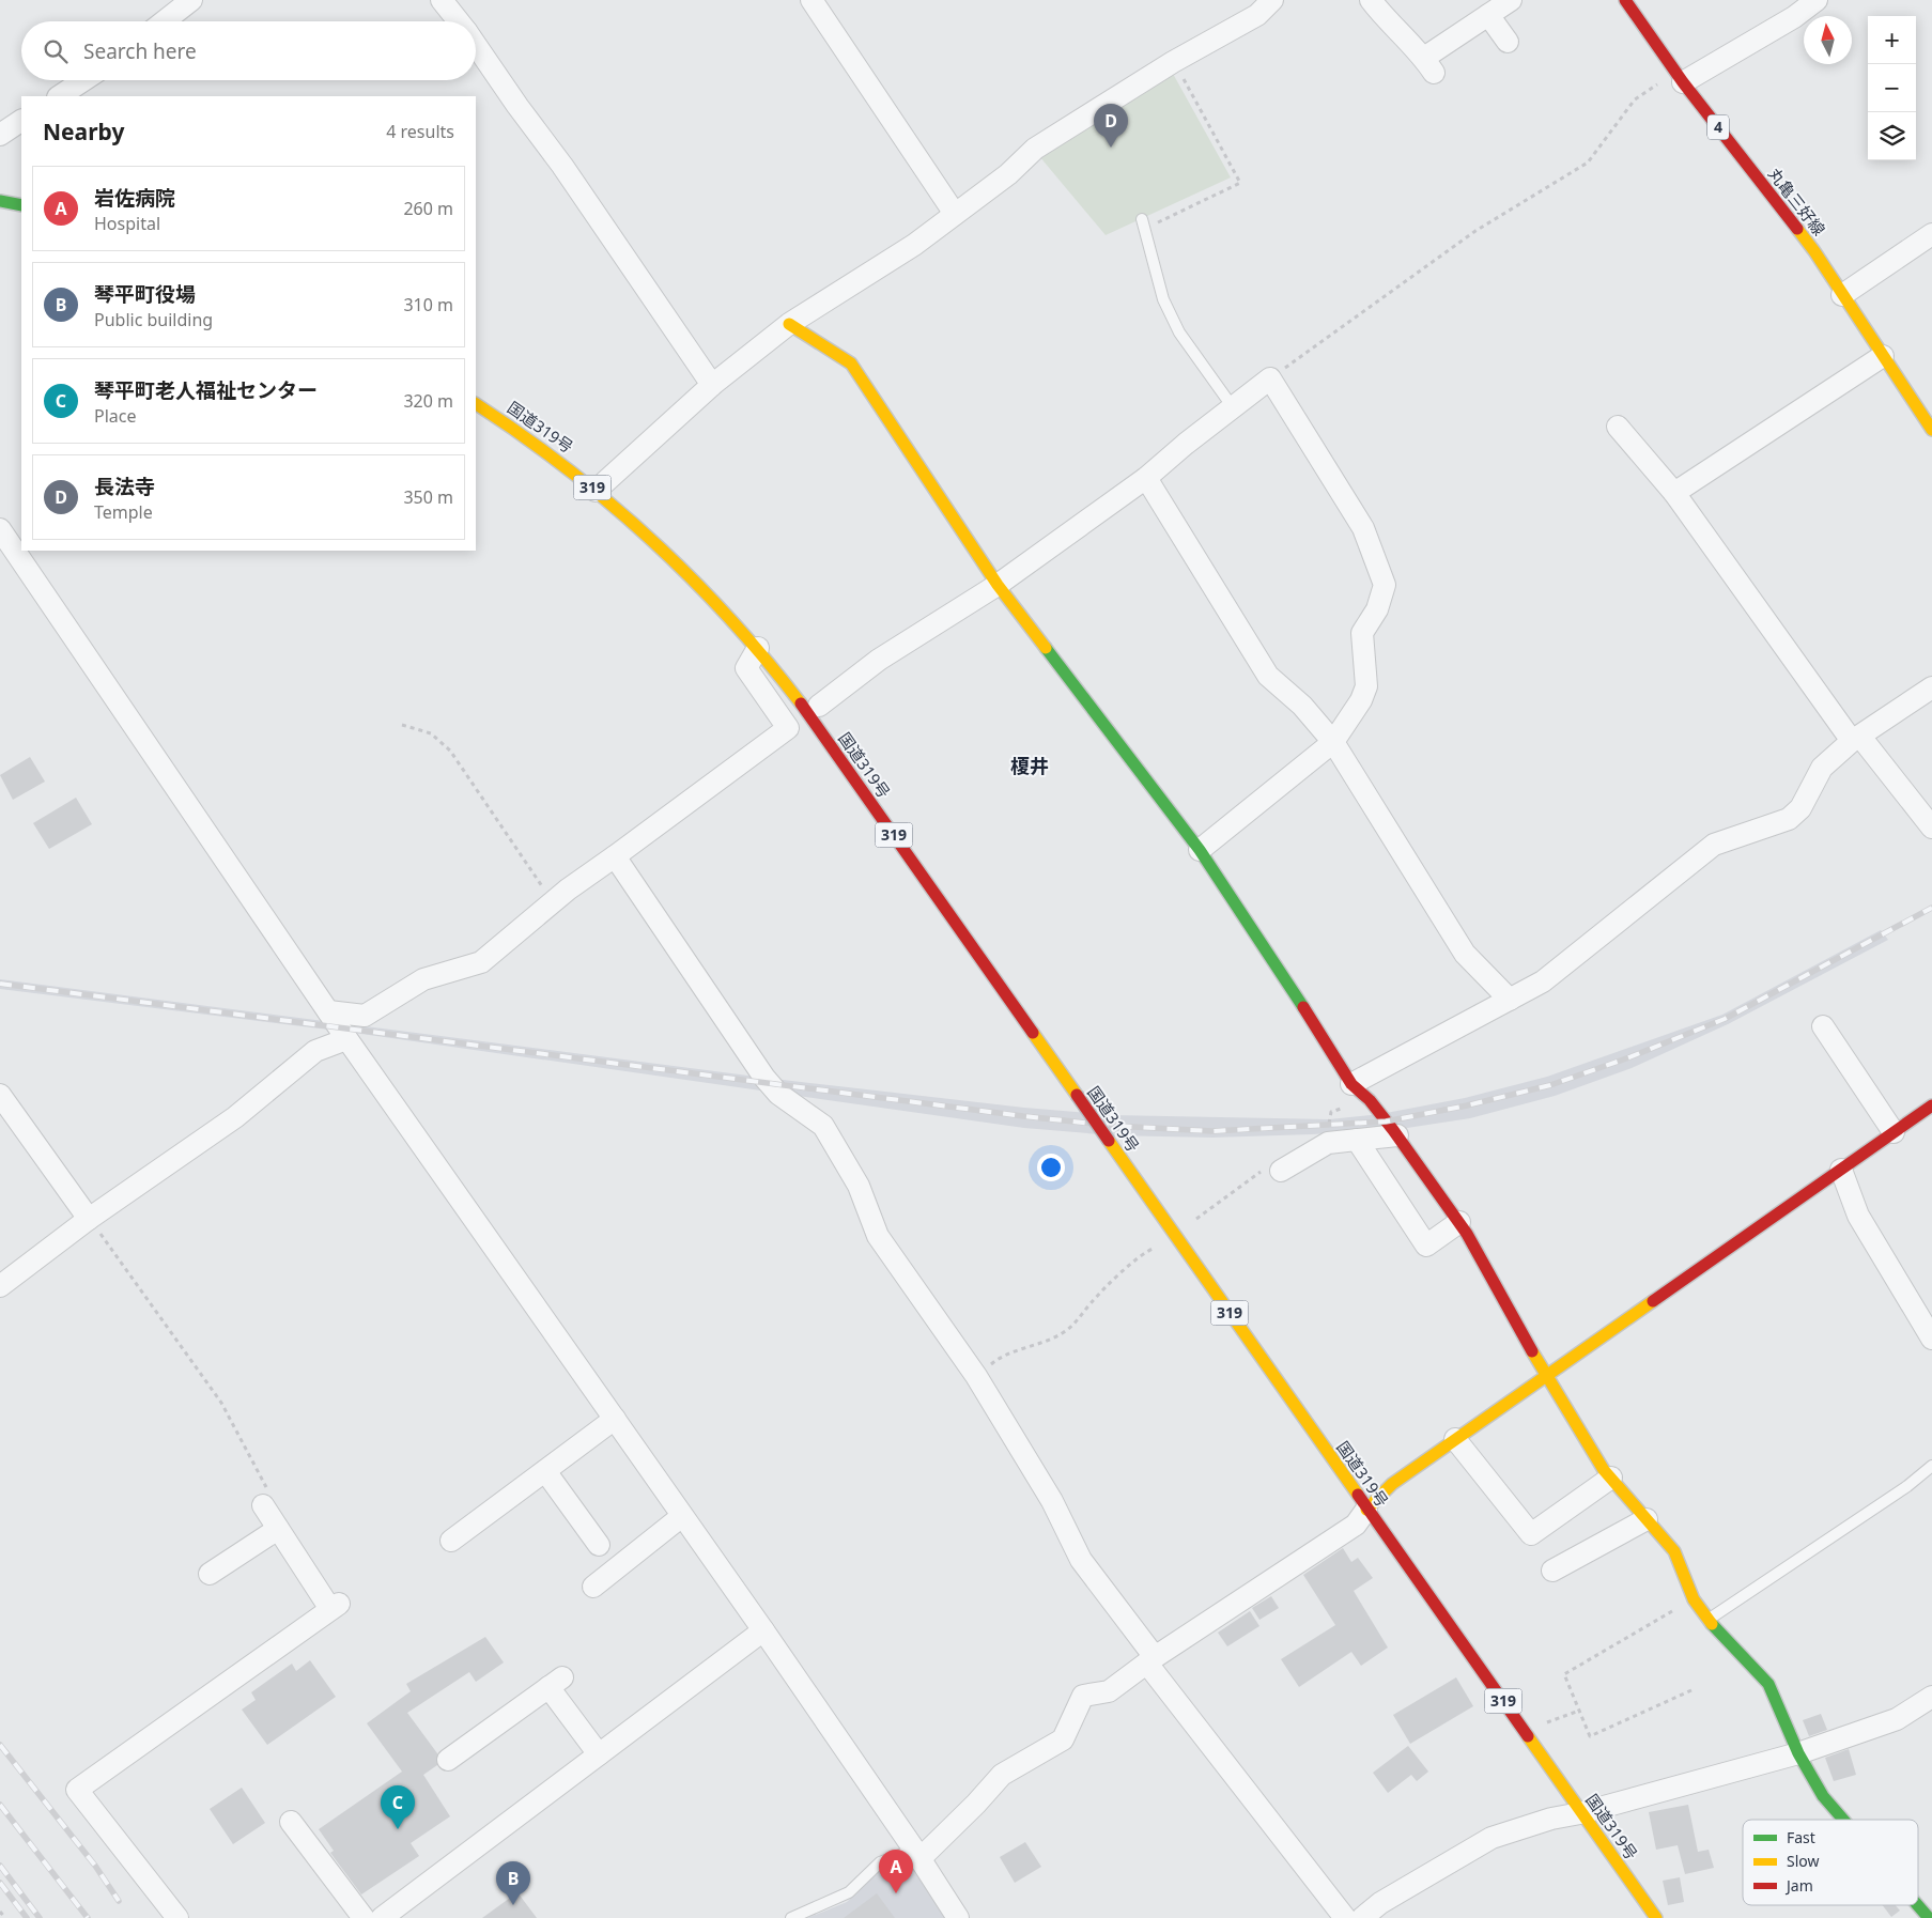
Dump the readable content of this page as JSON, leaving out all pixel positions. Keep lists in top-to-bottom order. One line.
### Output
{"streets":{"main road":["4","丸亀三好線","国道319号","319"]},"districts":["榎井"],"legend":["Fast","Slow","Jam"],"north":"top","page":{"map_buttons":["+","−"],"search":"Search here","heading":["Nearby","4 results"],"pins":["D","C","A","B"],"list":[{"mark":"A","name":"岩佐病院","note":"Hospital","value":"260 m"},{"mark":"B","name":"琴平町役場","note":"Public building","value":"310 m"},{"mark":"C","name":"琴平町老人福祉センター","note":"Place","value":"320 m"},{"mark":"D","name":"長法寺","note":"Temple","value":"350 m"}]}}
